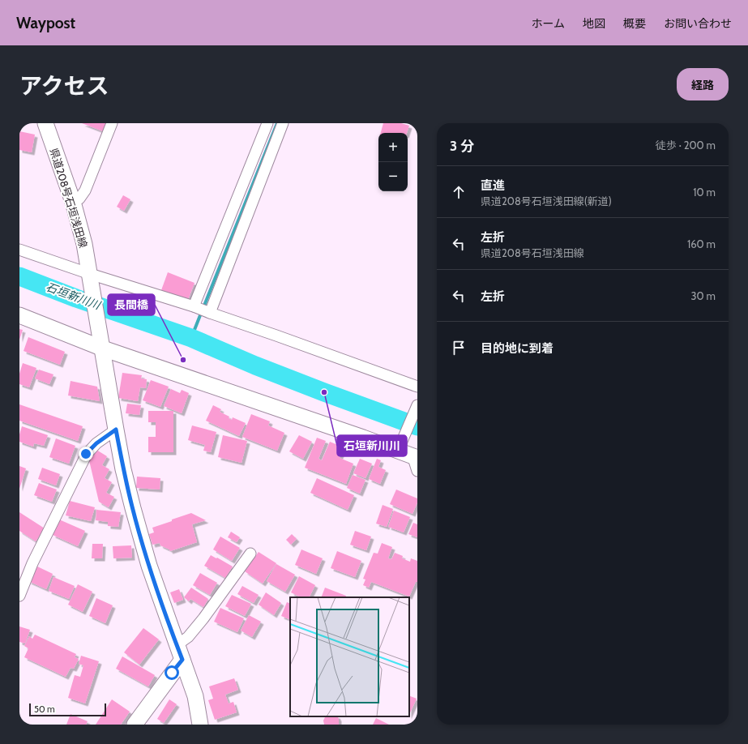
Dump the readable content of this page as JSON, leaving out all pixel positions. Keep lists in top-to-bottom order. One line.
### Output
{"streets":{"main road":["県道208号石垣浅田線"]},"water":["石垣新川川"],"places":["長間橋","石垣新川川"],"scale_bar":"50 m","page":{"header":"Waypost","nav":["ホーム","地図","概要","お問い合わせ"],"title":"アクセス","buttons":"経路","heading":["3 分","徒歩 · 200 m"],"map_buttons":["+","−"],"list":[["直進","県道208号石垣浅田線(新道)","10 m"],["左折","県道208号石垣浅田線","160 m"],["左折","30 m"],"目的地に到着"],"scale":"50 m"}}
